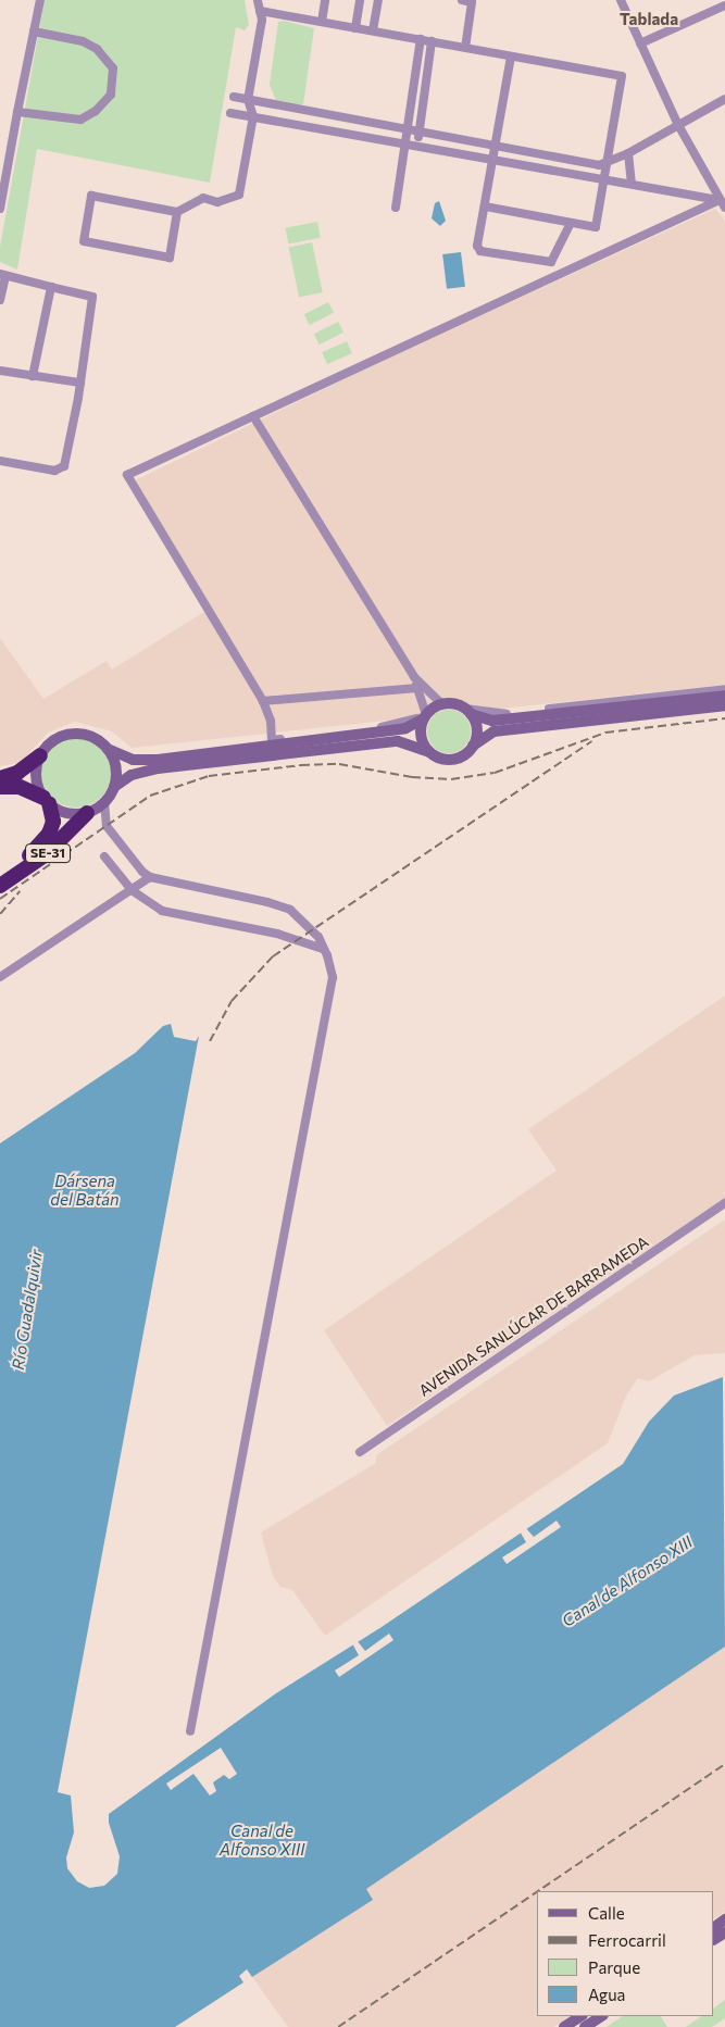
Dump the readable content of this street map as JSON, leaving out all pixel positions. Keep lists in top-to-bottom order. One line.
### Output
{"streets":{"highway":["SE-31"],"street":["AVENIDA SANLÚCAR DE BARRAMEDA"]},"districts":["Tablada"],"water":["Dársena del Batán","Río Guadalquivir","Canal de Alfonso XIII"],"legend":["Calle","Ferrocarril","Parque","Agua"]}
